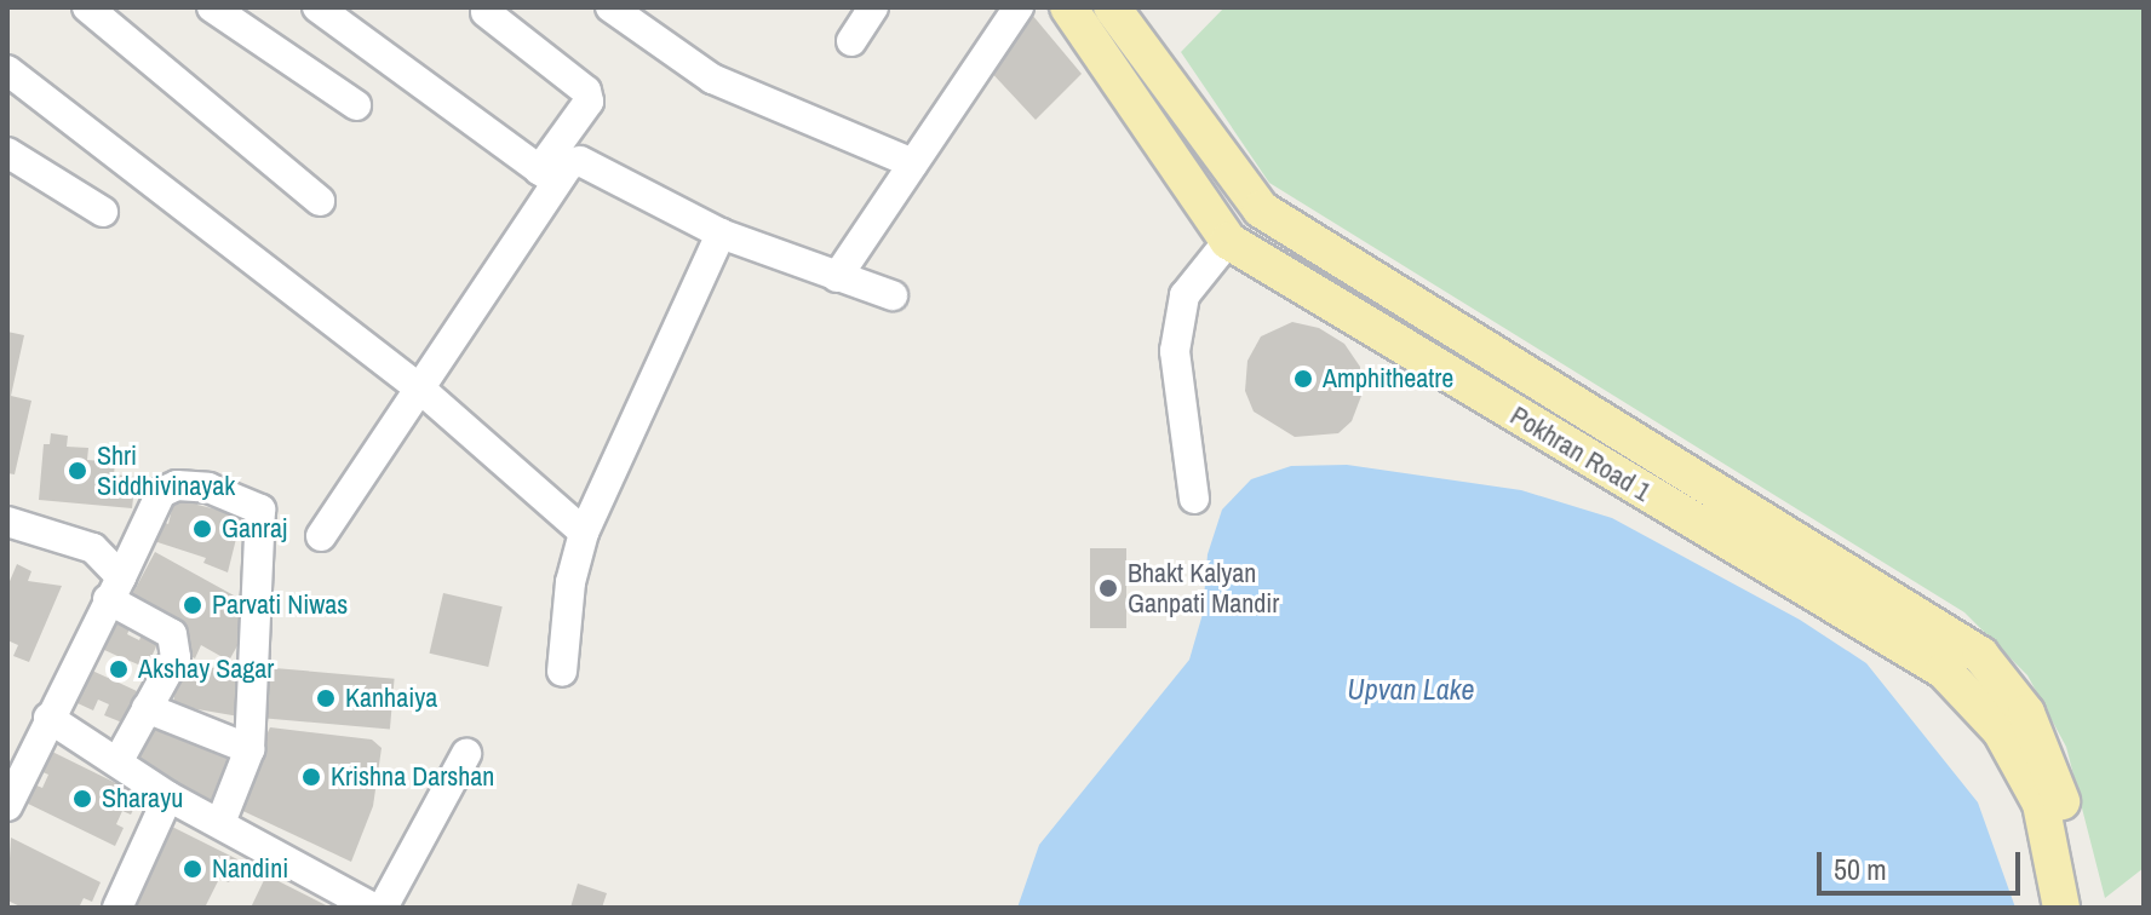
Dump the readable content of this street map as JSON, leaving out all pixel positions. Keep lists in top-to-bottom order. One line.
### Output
{"streets":{"main road":["Pokhran Road 1"]},"water":["Upvan Lake"],"places":["Amphitheatre","Shri Siddhivinayak","Ganraj","Bhakt Kalyan Ganpati Mandir","Parvati Niwas","Akshay Sagar","Kanhaiya","Krishna Darshan","Sharayu","Nandini"],"scale_bar":"50 m"}
